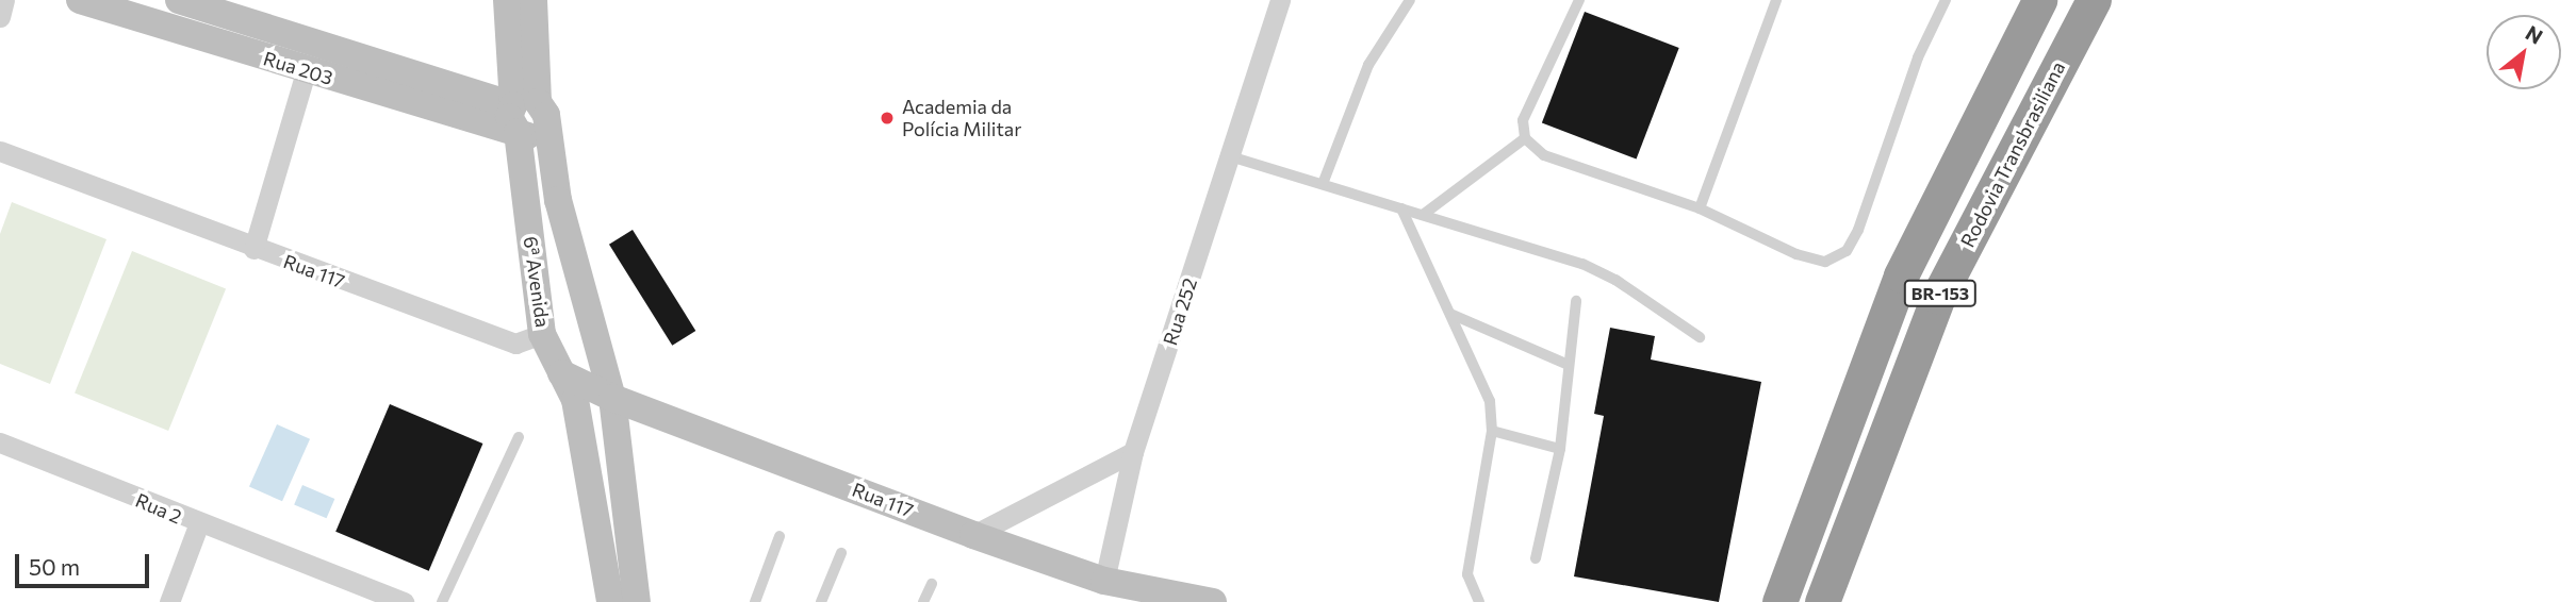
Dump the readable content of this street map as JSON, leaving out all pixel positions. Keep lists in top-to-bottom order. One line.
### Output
{"streets":{"highway":["Rodovia Transbrasiliana","BR-153"],"street":["Rua 203","Rua 117","6ª Avenida","Rua 252","Rua 2"]},"crossings":[["Rua 203","6ª Avenida"],["Rua 117","6ª Avenida"],["Rua 117","Rua 252"]],"places":["Academia da Polícia Militar"],"scale_bar":"50 m","north":"top right"}
